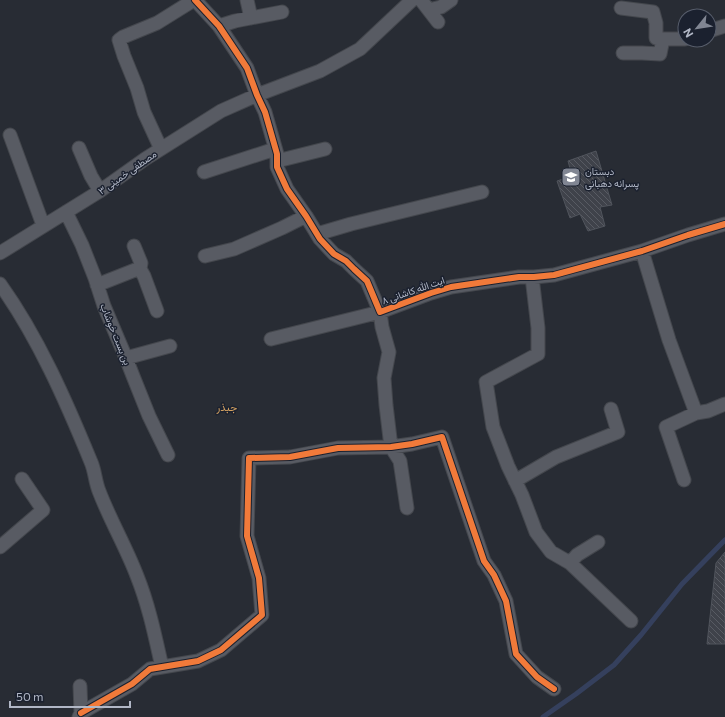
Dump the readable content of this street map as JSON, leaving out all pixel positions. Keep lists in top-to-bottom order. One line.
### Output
{"streets":{"street":["مصطفی خمینی ۳","ایت الله کاشانی ۸","بن بست خوشاب"]},"crossings":[["مصطفی خمینی ۳","ایت الله کاشانی ۸"],["مصطفی خمینی ۳","بن بست خوشاب"]],"districts":["جبذر"],"places":{"school or university":["دبستان پسرانه دهبانی"]},"scale_bar":"50 m","north":"bottom left"}
